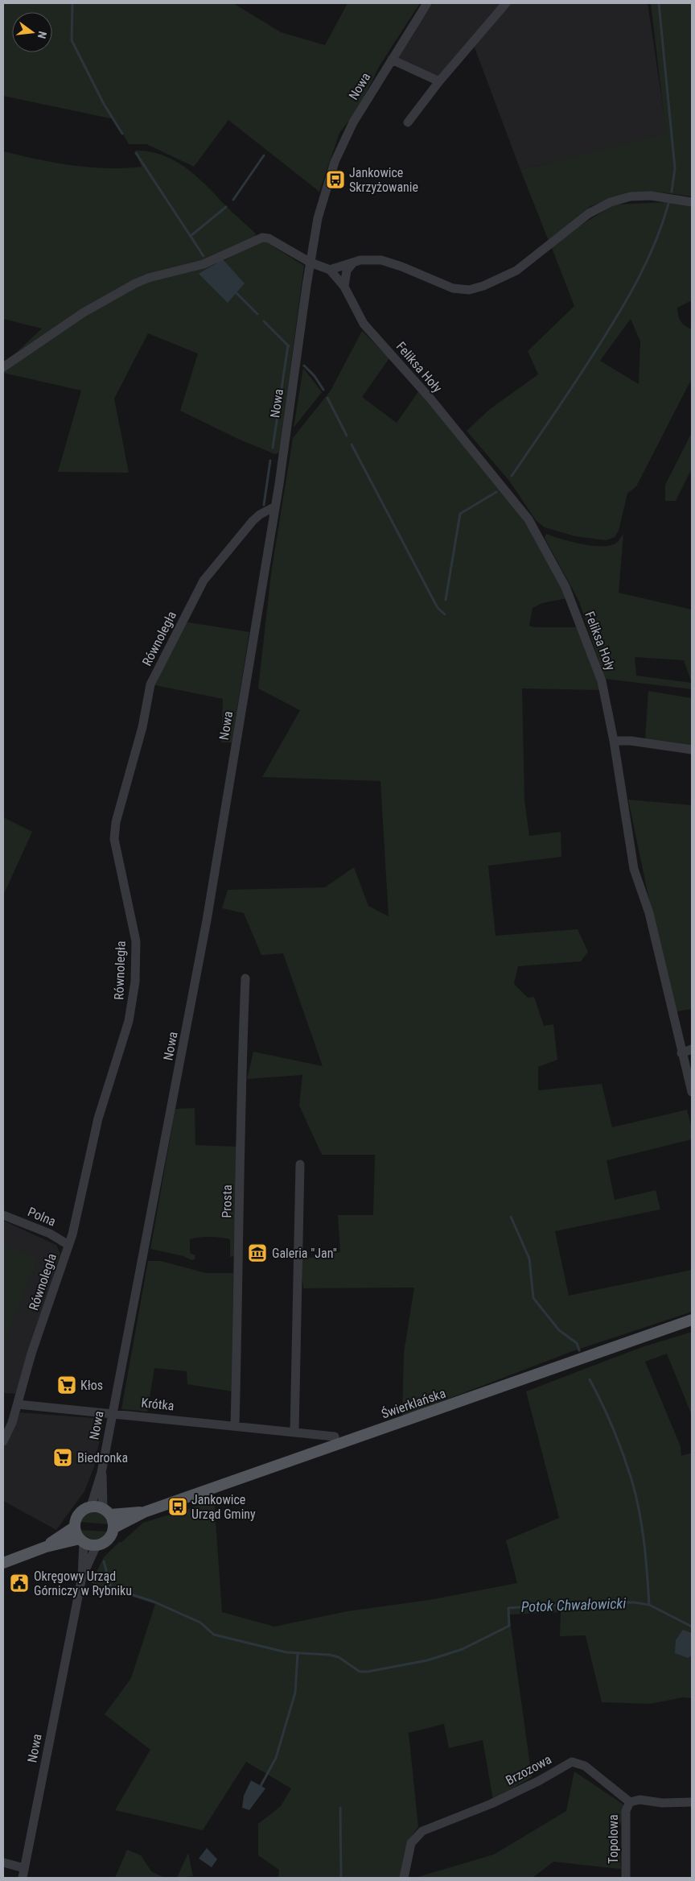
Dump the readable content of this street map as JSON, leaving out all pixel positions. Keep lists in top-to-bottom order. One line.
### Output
{"streets":{"main road":["Świerklańska"],"street":["Nowa","Feliksa Hoły","Równoległa","Prosta","Polna","Krótka","Brzozowa","Topolowa"]},"crossings":[["Nowa","Równoległa"],["Nowa","Świerklańska"],["Nowa","Krótka"],["Równoległa","Polna"],["Równoległa","Krótka"],["Prosta","Krótka"],["Brzozowa","Topolowa"]],"water":["Potok Chwałowicki"],"places":{"bus stop":["Jankowice Skrzyżowanie","Jankowice Urząd Gminy"],"museum":["Galeria \"Jan\""],"supermarket":["Kłos","Biedronka"],"public building":["Okręgowy Urząd Górniczy w Rybniku"]},"north":"right"}
